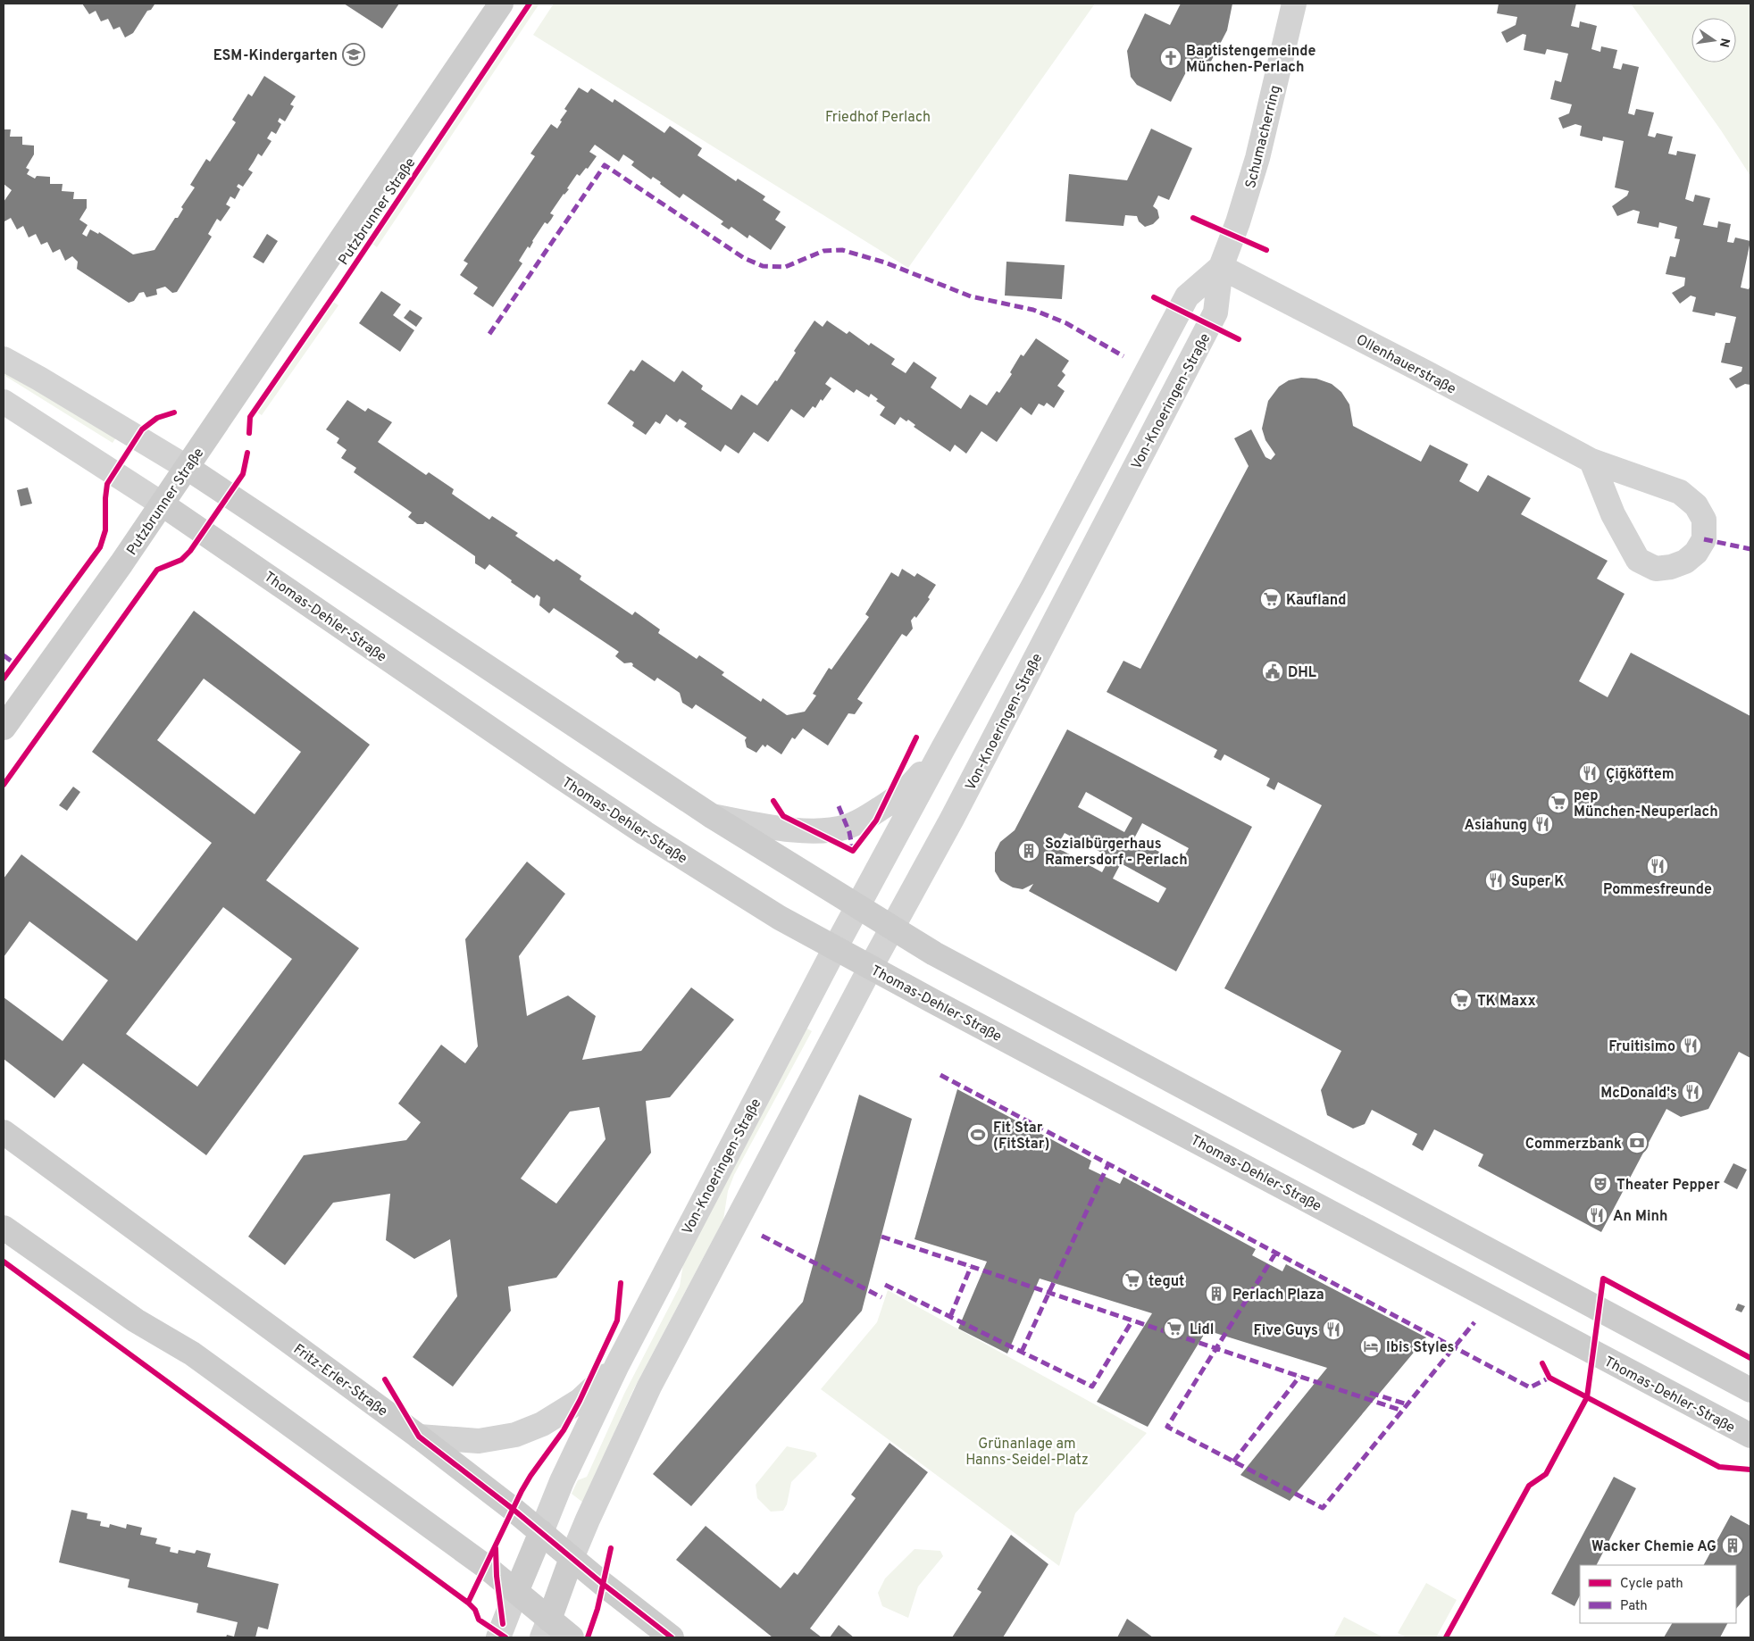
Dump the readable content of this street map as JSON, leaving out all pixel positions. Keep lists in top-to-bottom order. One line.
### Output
{"streets":{"main road":["Putzbrunner Straße","Von-Knoeringen-Straße","Thomas-Dehler-Straße","Fritz-Erler-Straße"],"street":["Schumacherring","Ollenhauerstraße"]},"crossings":[["Schumacherring","Ollenhauerstraße"],["Schumacherring","Von-Knoeringen-Straße"],["Putzbrunner Straße","Thomas-Dehler-Straße"],["Ollenhauerstraße","Von-Knoeringen-Straße"],["Von-Knoeringen-Straße","Thomas-Dehler-Straße"],["Von-Knoeringen-Straße","Fritz-Erler-Straße"]],"parks":["Friedhof Perlach","Grünanlage am Hanns-Seidel-Platz"],"places":{"school or university":["ESM-Kindergarten"],"church":["Baptistengemeinde München-Perlach"],"supermarket":["Kaufland","pep München-Neuperlach","TK Maxx","tegut","Lidl"],"public building":["DHL"],"restaurant":["Çiğköftem","Asiahung","Pommesfreunde","Super K","Fruitisimo","McDonald's","An Minh","Five Guys"],"building":["Sozialbürgerhaus Ramersdorf - Perlach","Perlach Plaza","Wacker Chemie AG"],"sports":["Fit Star (FitStar)"],"bank":["Commerzbank"],"theatre":["Theater Pepper"],"hotel":["Ibis Styles"]},"legend":["Cycle path","Path"],"north":"right"}
